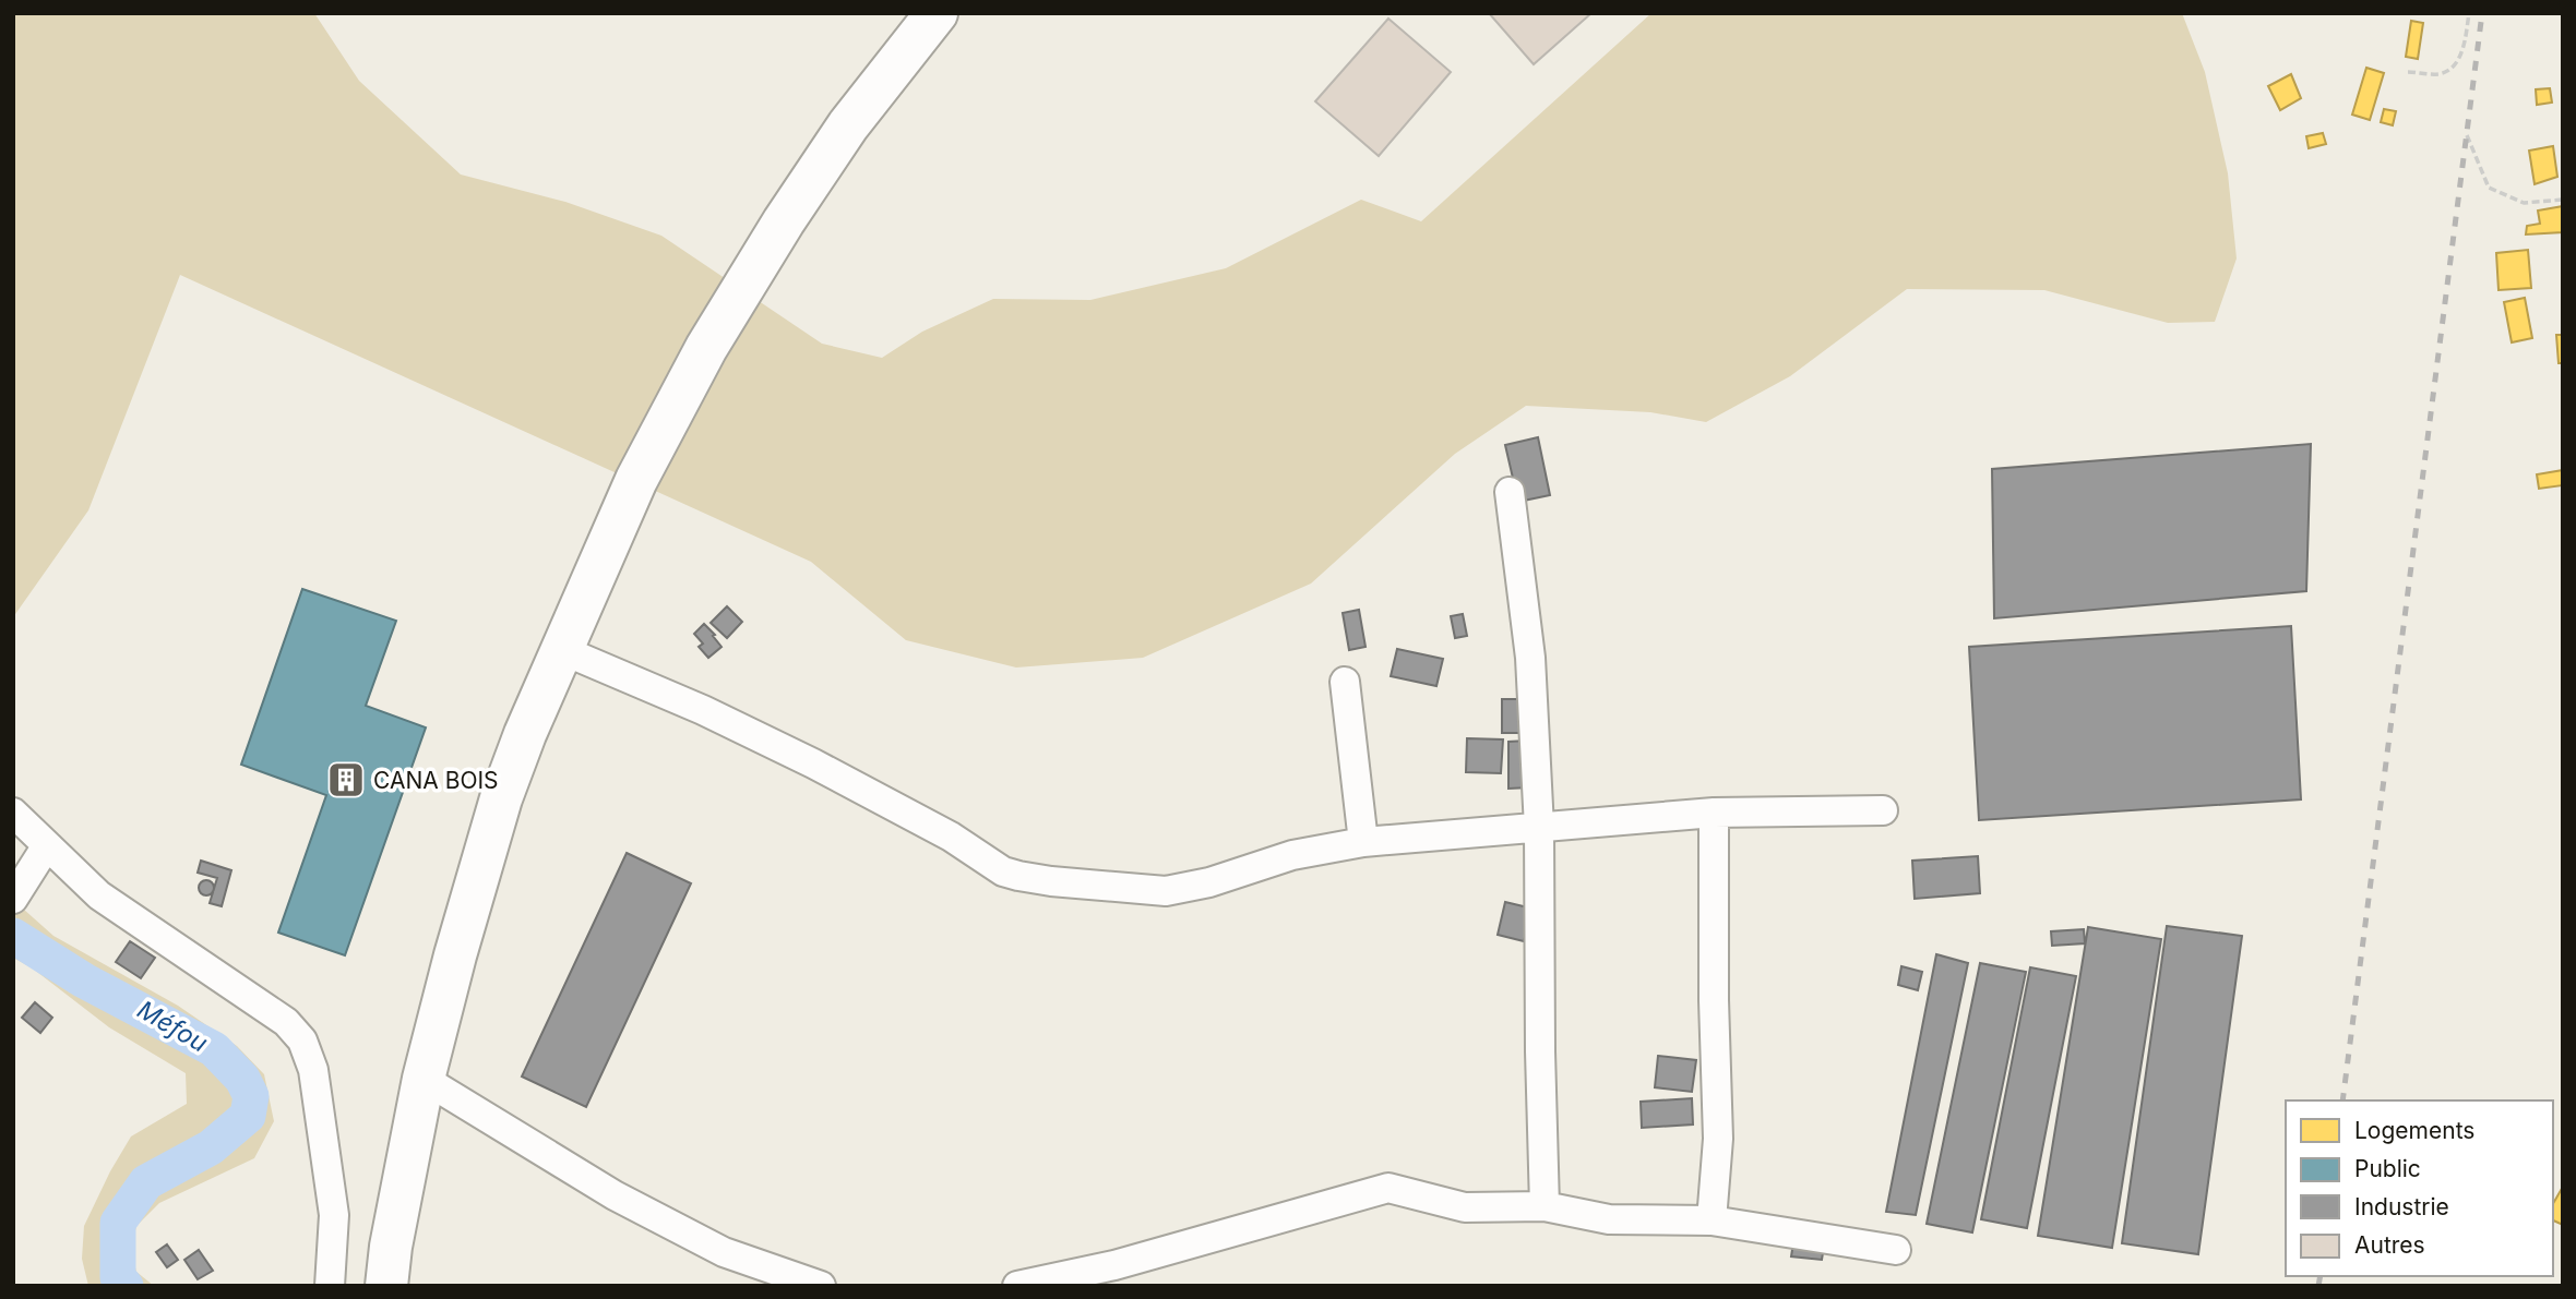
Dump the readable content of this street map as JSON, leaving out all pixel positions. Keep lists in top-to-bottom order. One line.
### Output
{"water":["Méfou"],"places":{"building":["CANA BOIS"]},"legend":["Logements","Public","Industrie","Autres"]}
